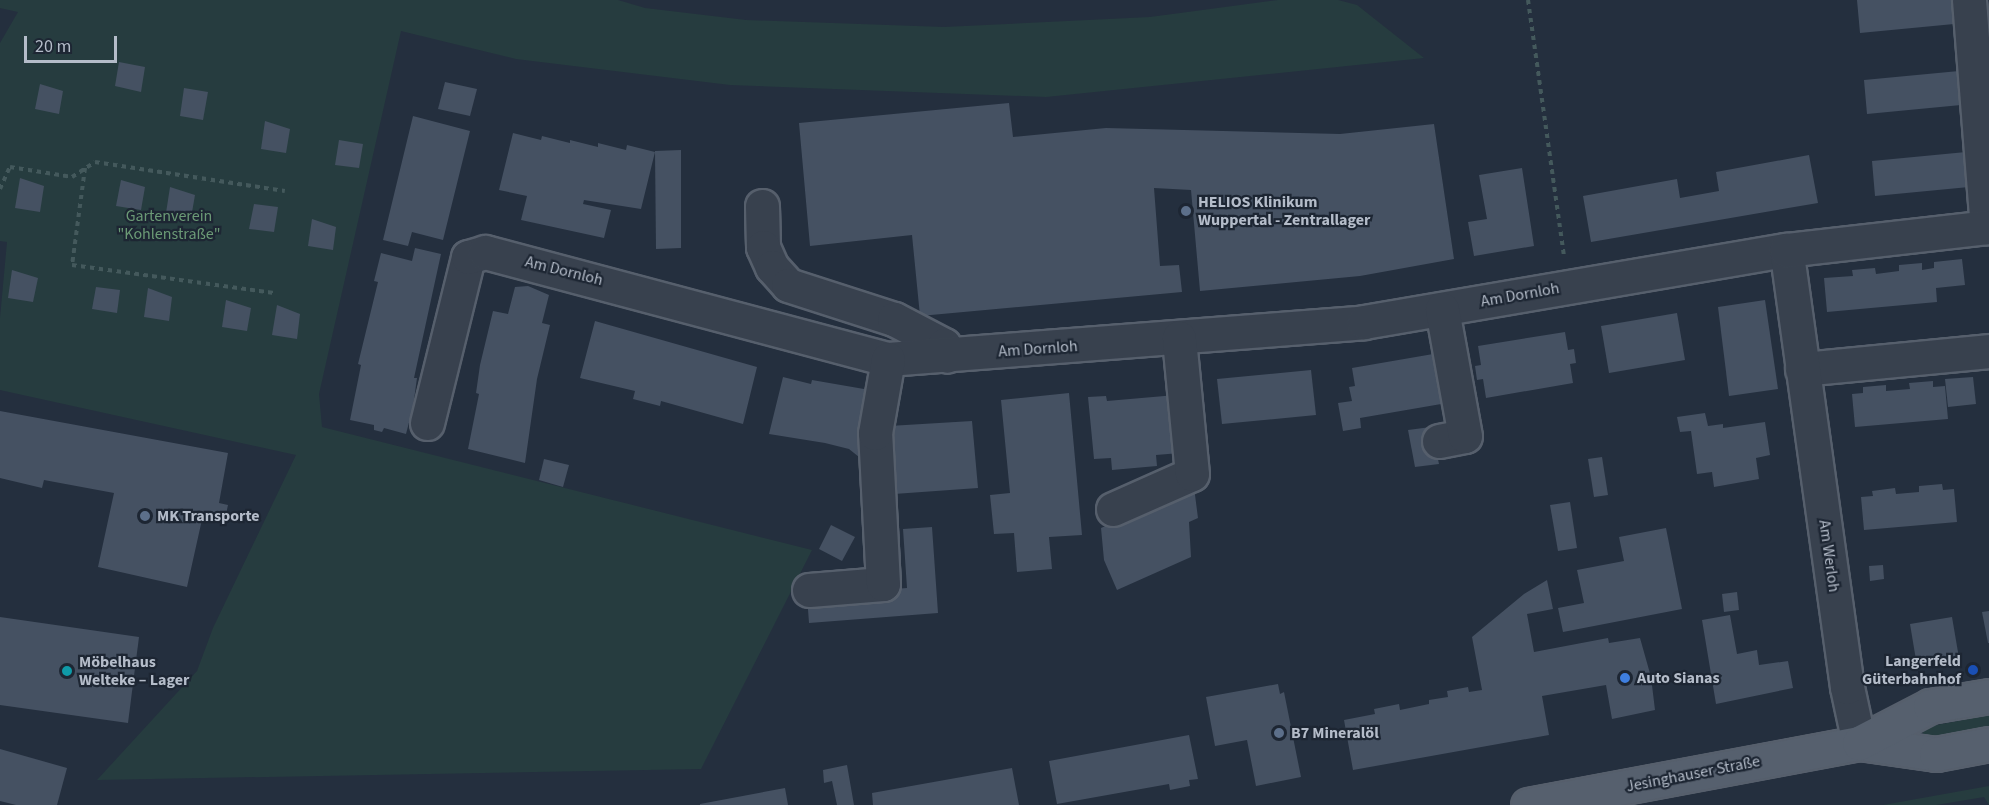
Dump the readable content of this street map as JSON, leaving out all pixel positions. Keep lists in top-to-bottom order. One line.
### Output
{"streets":{"main road":["Jesinghauser Straße"],"street":["Am Dornloh","Am Werloh"]},"crossings":[["Am Dornloh","Am Werloh"],["Am Werloh","Jesinghauser Straße"]],"parks":["Gartenverein \"Kohlenstraße\""],"places":["HELIOS Klinikum Wuppertal - Zentrallager","MK Transporte","Langerfeld Güterbahnhof","Möbelhaus Welteke – Lager","Auto Sianas","B7 Mineralöl"],"scale_bar":"20 m"}
